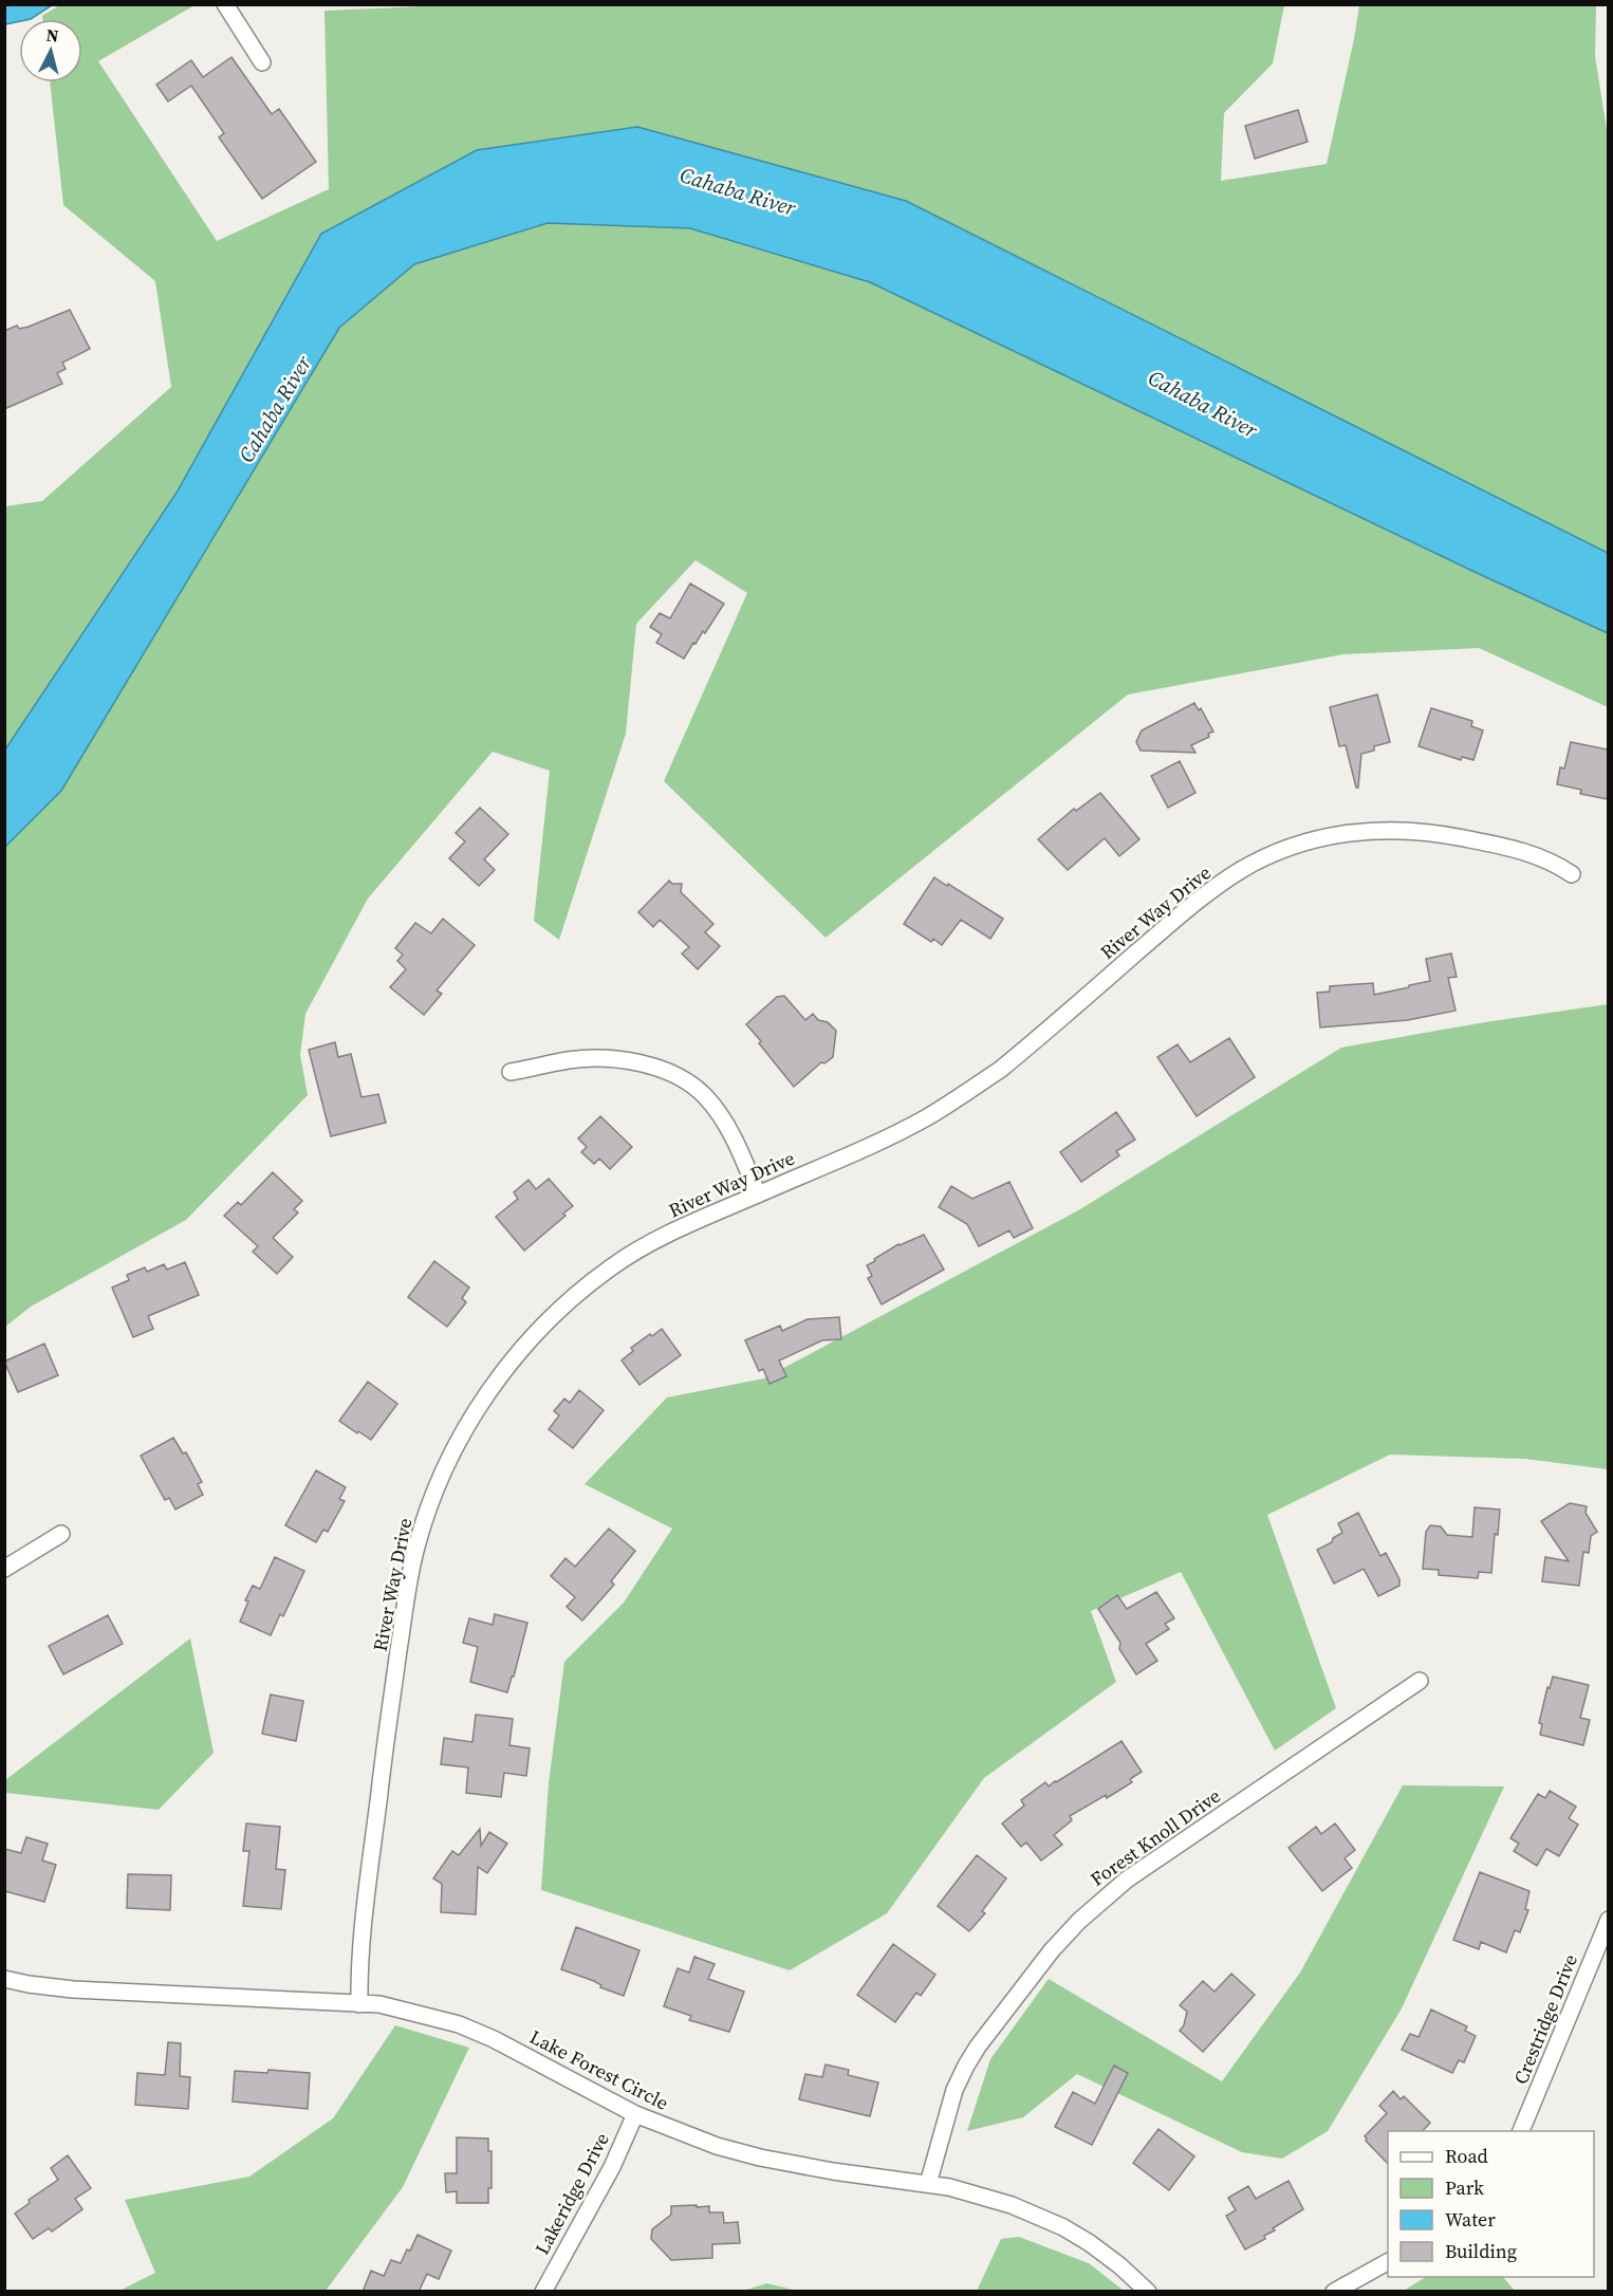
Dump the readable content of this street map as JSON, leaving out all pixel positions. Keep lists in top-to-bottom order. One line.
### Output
{"streets":{"street":["River Way Drive","Forest Knoll Drive","Crestridge Drive","Lake Forest Circle","Lakeridge Drive"]},"crossings":[["River Way Drive","Lake Forest Circle"],["Forest Knoll Drive","Lake Forest Circle"],["Lake Forest Circle","Lakeridge Drive"]],"water":["Cahaba River"],"legend":["Road","Park","Water","Building"],"north":"top"}
